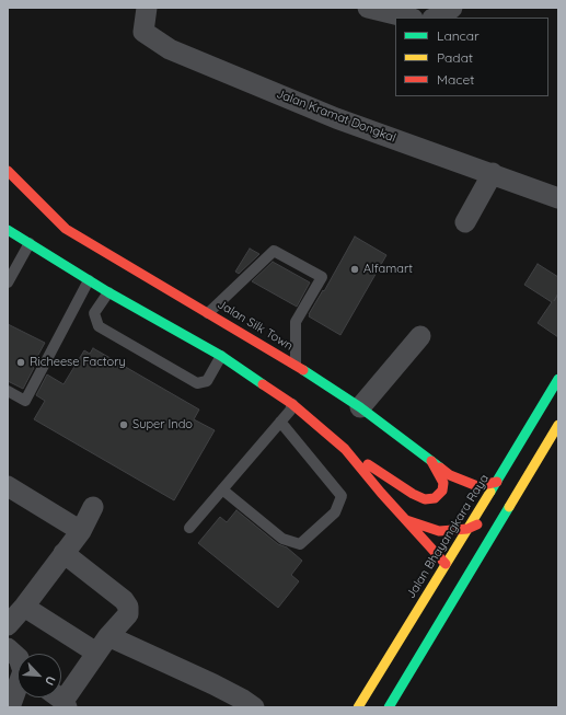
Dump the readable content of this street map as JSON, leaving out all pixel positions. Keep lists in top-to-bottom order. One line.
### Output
{"streets":{"main road":["Jalan Silk Town","Jalan Bhayangkara Raya"],"street":["Jalan Kramat Dongkal"]},"crossings":[["Jalan Silk Town","Jalan Bhayangkara Raya"]],"places":["Alfamart","Richeese Factory","Super Indo"],"legend":["Lancar","Padat","Macet"],"north":"bottom right"}
